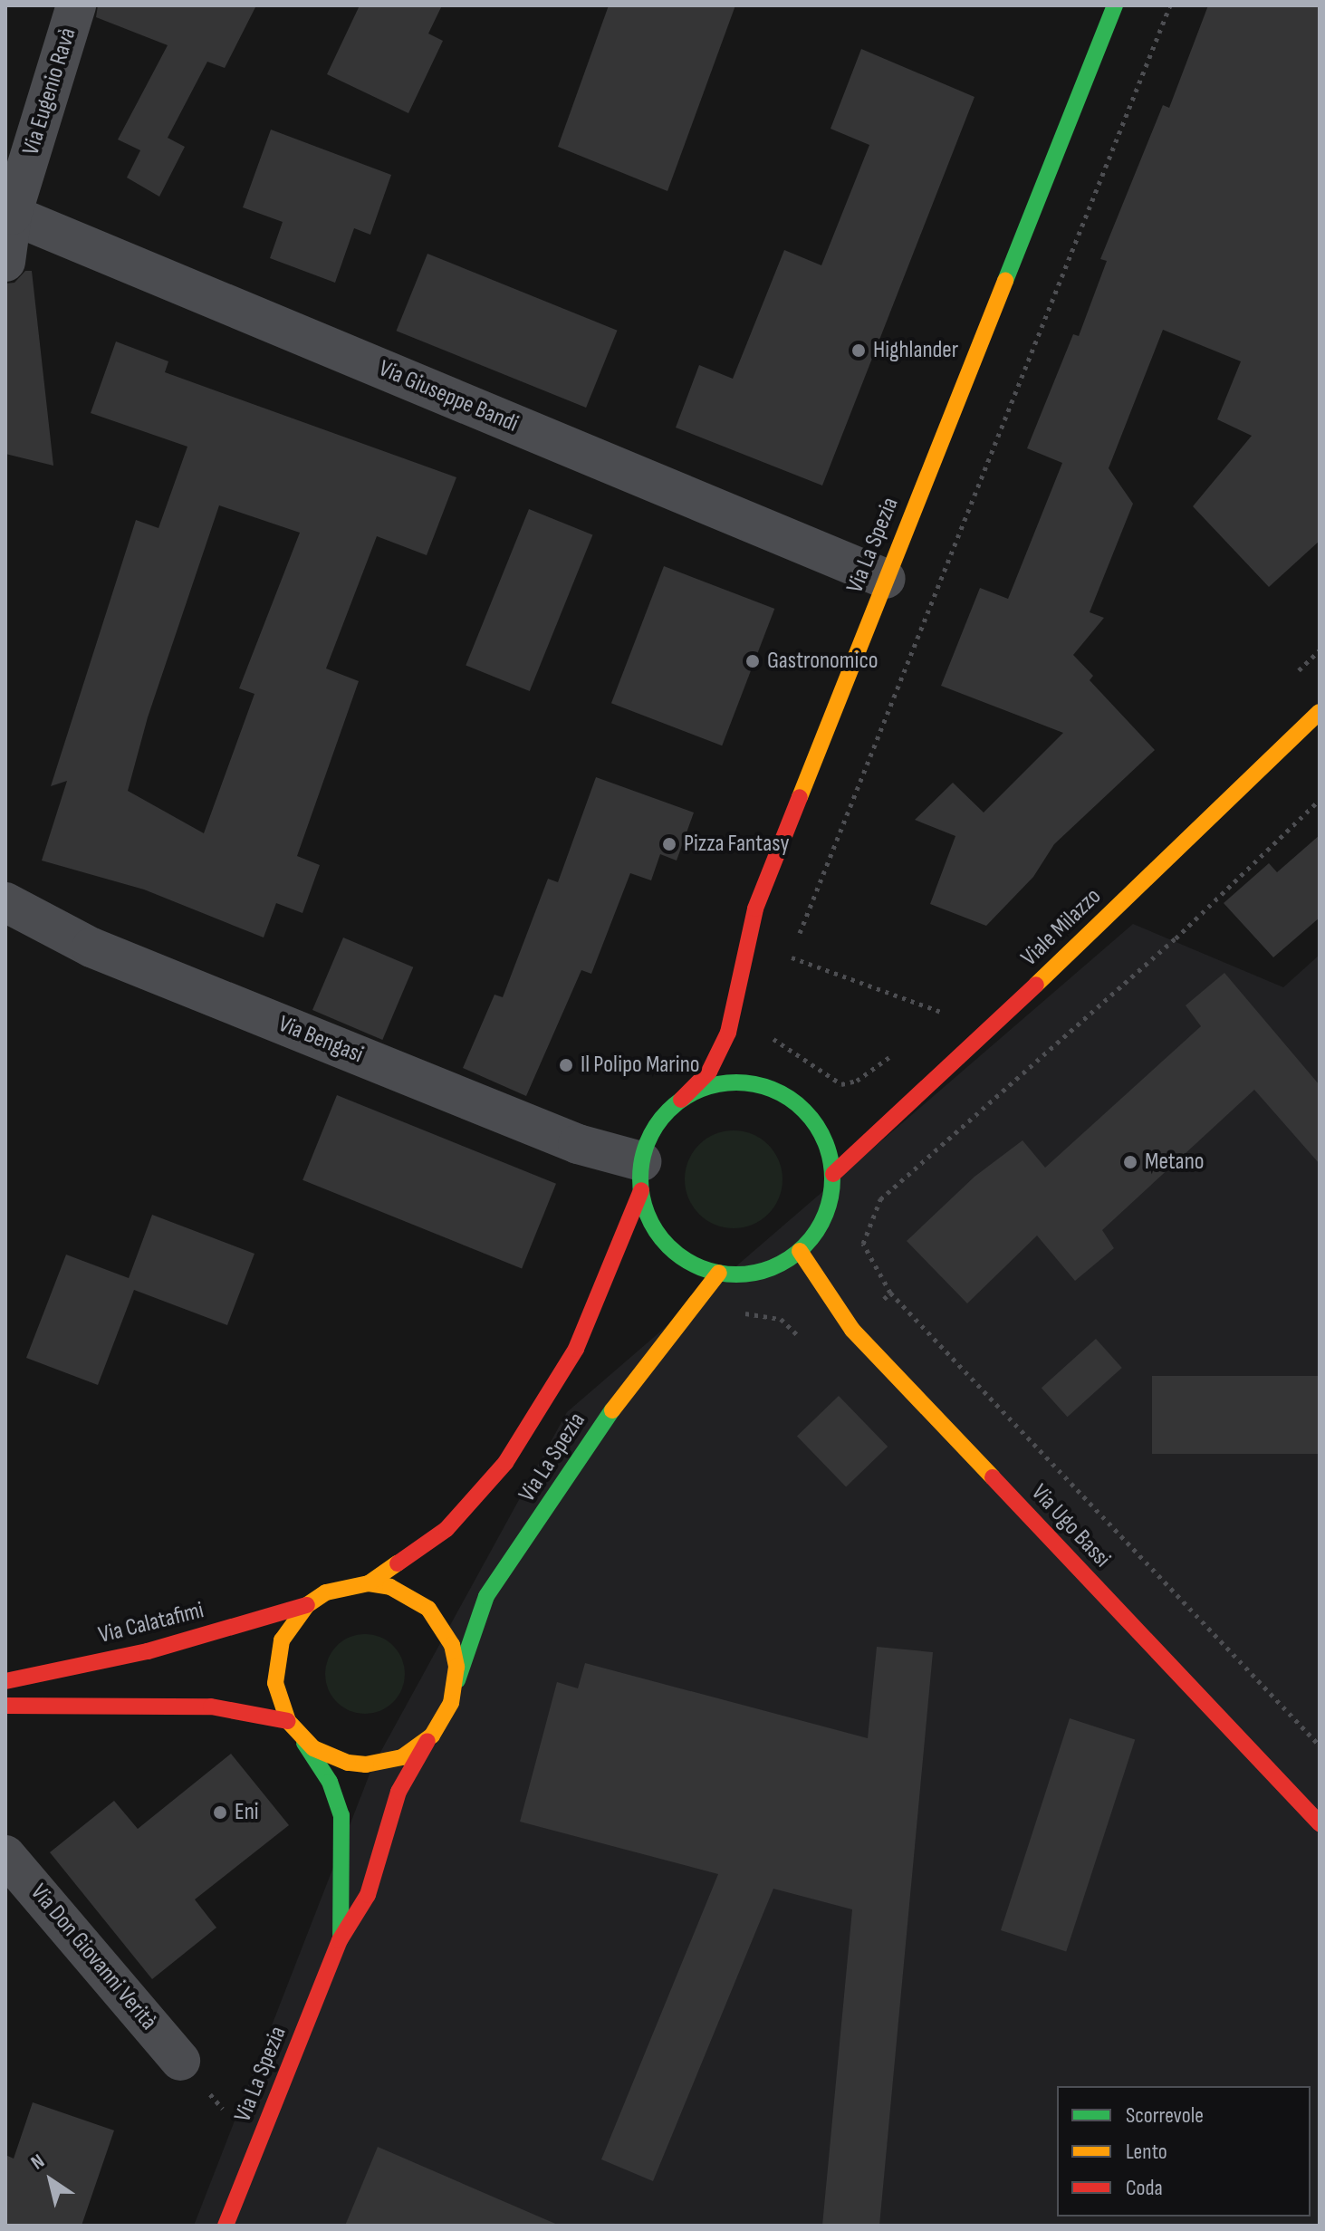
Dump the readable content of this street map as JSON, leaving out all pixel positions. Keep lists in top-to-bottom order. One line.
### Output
{"streets":{"main road":["Via La Spezia","Viale Milazzo","Via Ugo Bassi","Via Calatafimi"],"street":["Via Eugenio Ravà","Via Giuseppe Bandi","Via Bengasi","Via Don Giovanni Verità"]},"crossings":[["Via Eugenio Ravà","Via Giuseppe Bandi"],["Via Giuseppe Bandi","Via La Spezia"],["Via La Spezia","Viale Milazzo"],["Via La Spezia","Via Bengasi"],["Via La Spezia","Via Ugo Bassi"],["Via La Spezia","Via Calatafimi"],["Viale Milazzo","Via Bengasi"],["Viale Milazzo","Via Ugo Bassi"],["Via Bengasi","Via Ugo Bassi"]],"places":["Highlander","Gastronomico","Pizza Fantasy","Il Polipo Marino","Metano","Eni"],"legend":["Scorrevole","Lento","Coda"],"north":"top left"}
